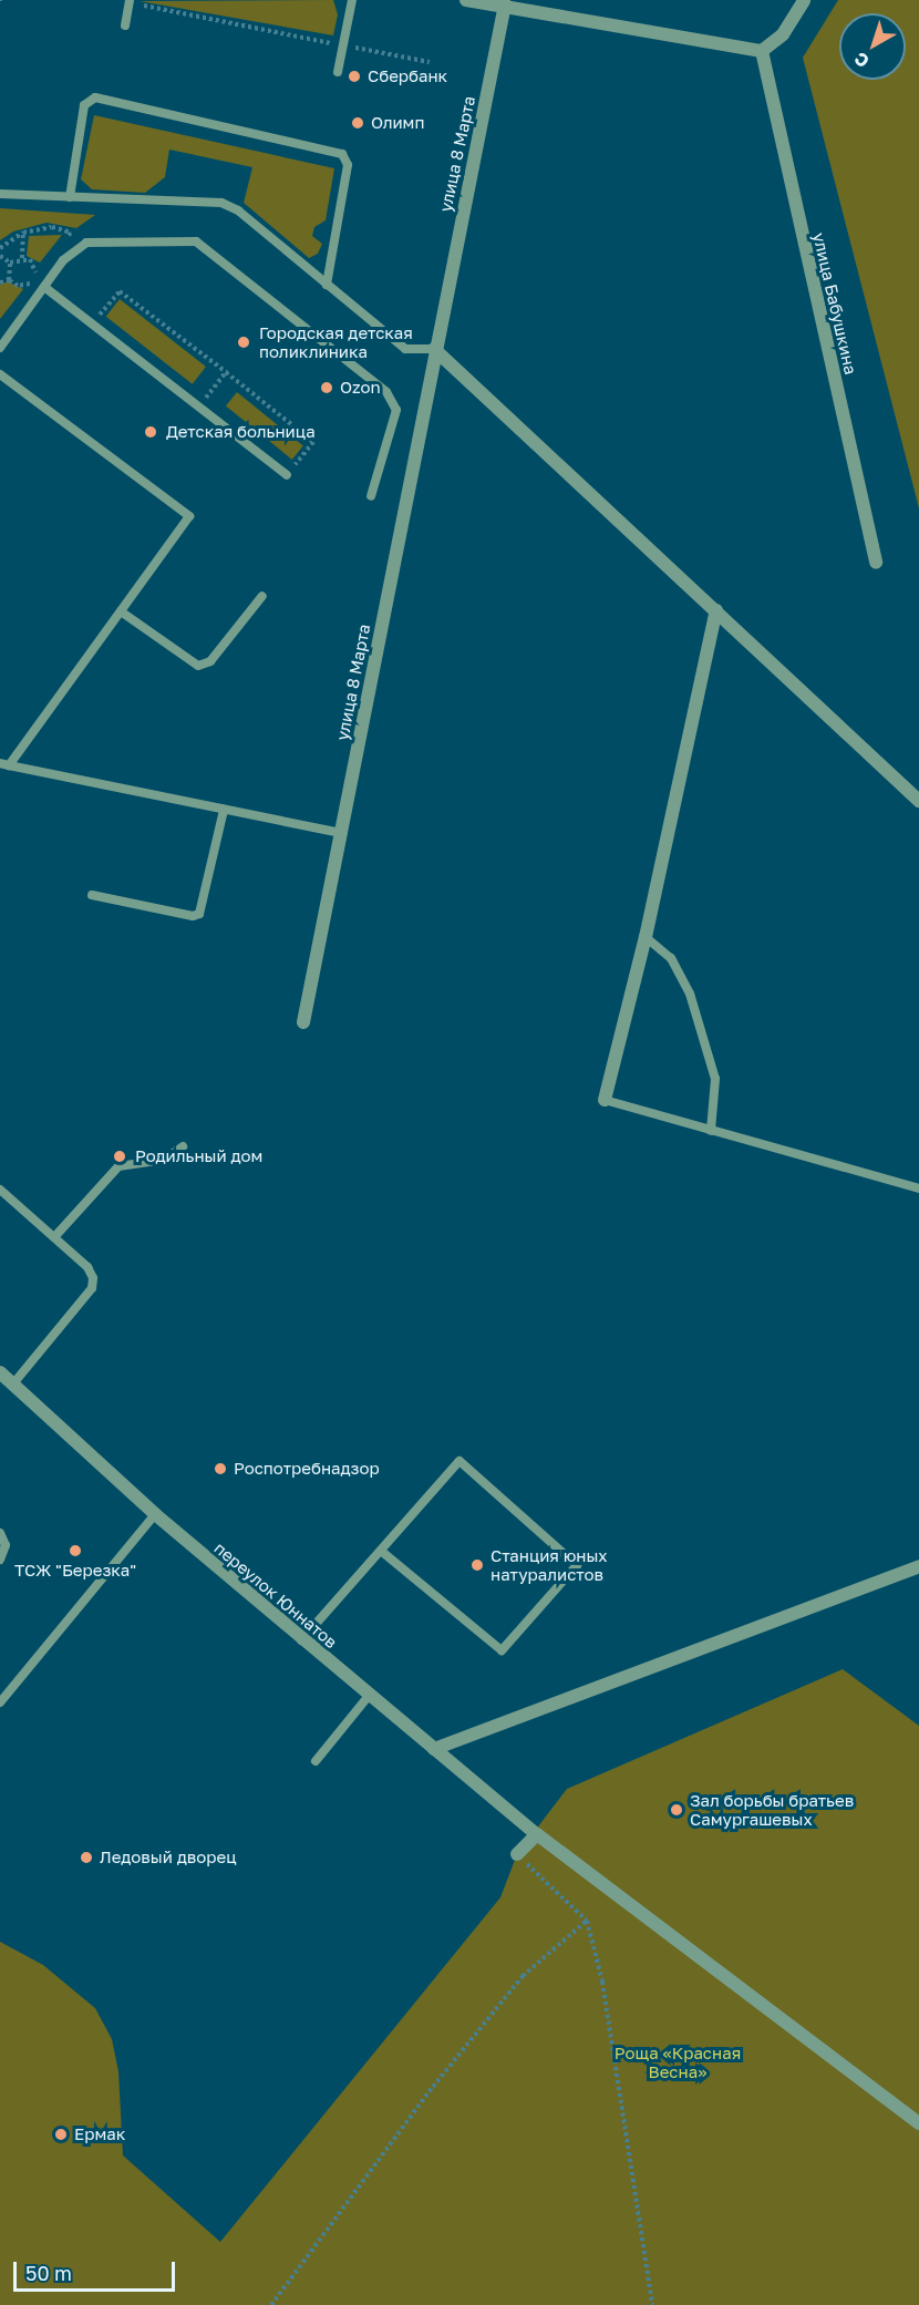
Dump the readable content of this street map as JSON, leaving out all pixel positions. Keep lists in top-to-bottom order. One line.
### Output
{"streets":{"street":["улица 8 Марта","улица Бабушкина","переулок Юннатов"]},"parks":["Роща «Красная Весна»"],"places":["Сбербанк","Олимп","Городская детская поликлиника","Ozon","Детская больница","Родильный дом","Роспотребнадзор","ТСЖ \"Березка\"","Станция юных натуралистов","Зал борьбы братьев Самургашевых","Ледовый дворец","Ермак"],"scale_bar":"50 m","north":"bottom left"}
